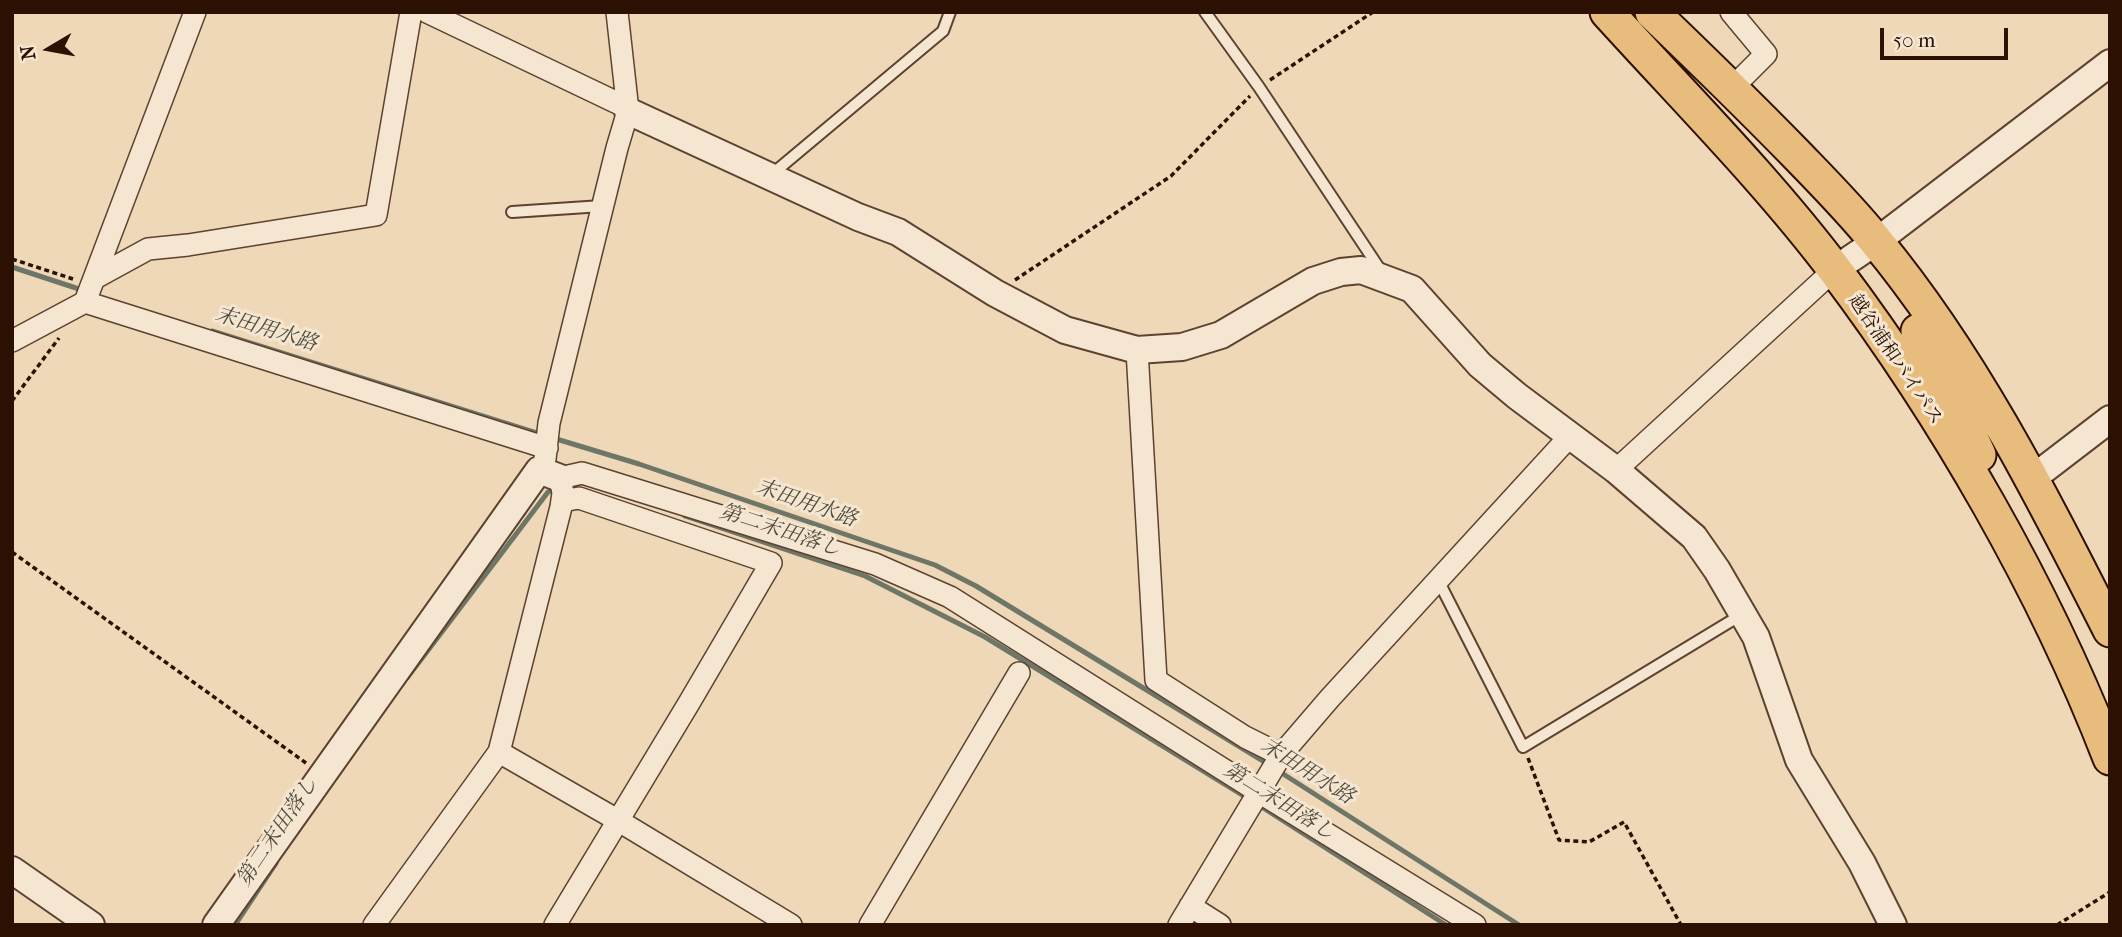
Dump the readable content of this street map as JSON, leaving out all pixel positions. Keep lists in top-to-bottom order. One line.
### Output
{"water":["末田用水路","第二末田落し"],"scale_bar":"50 m","north":"left"}
